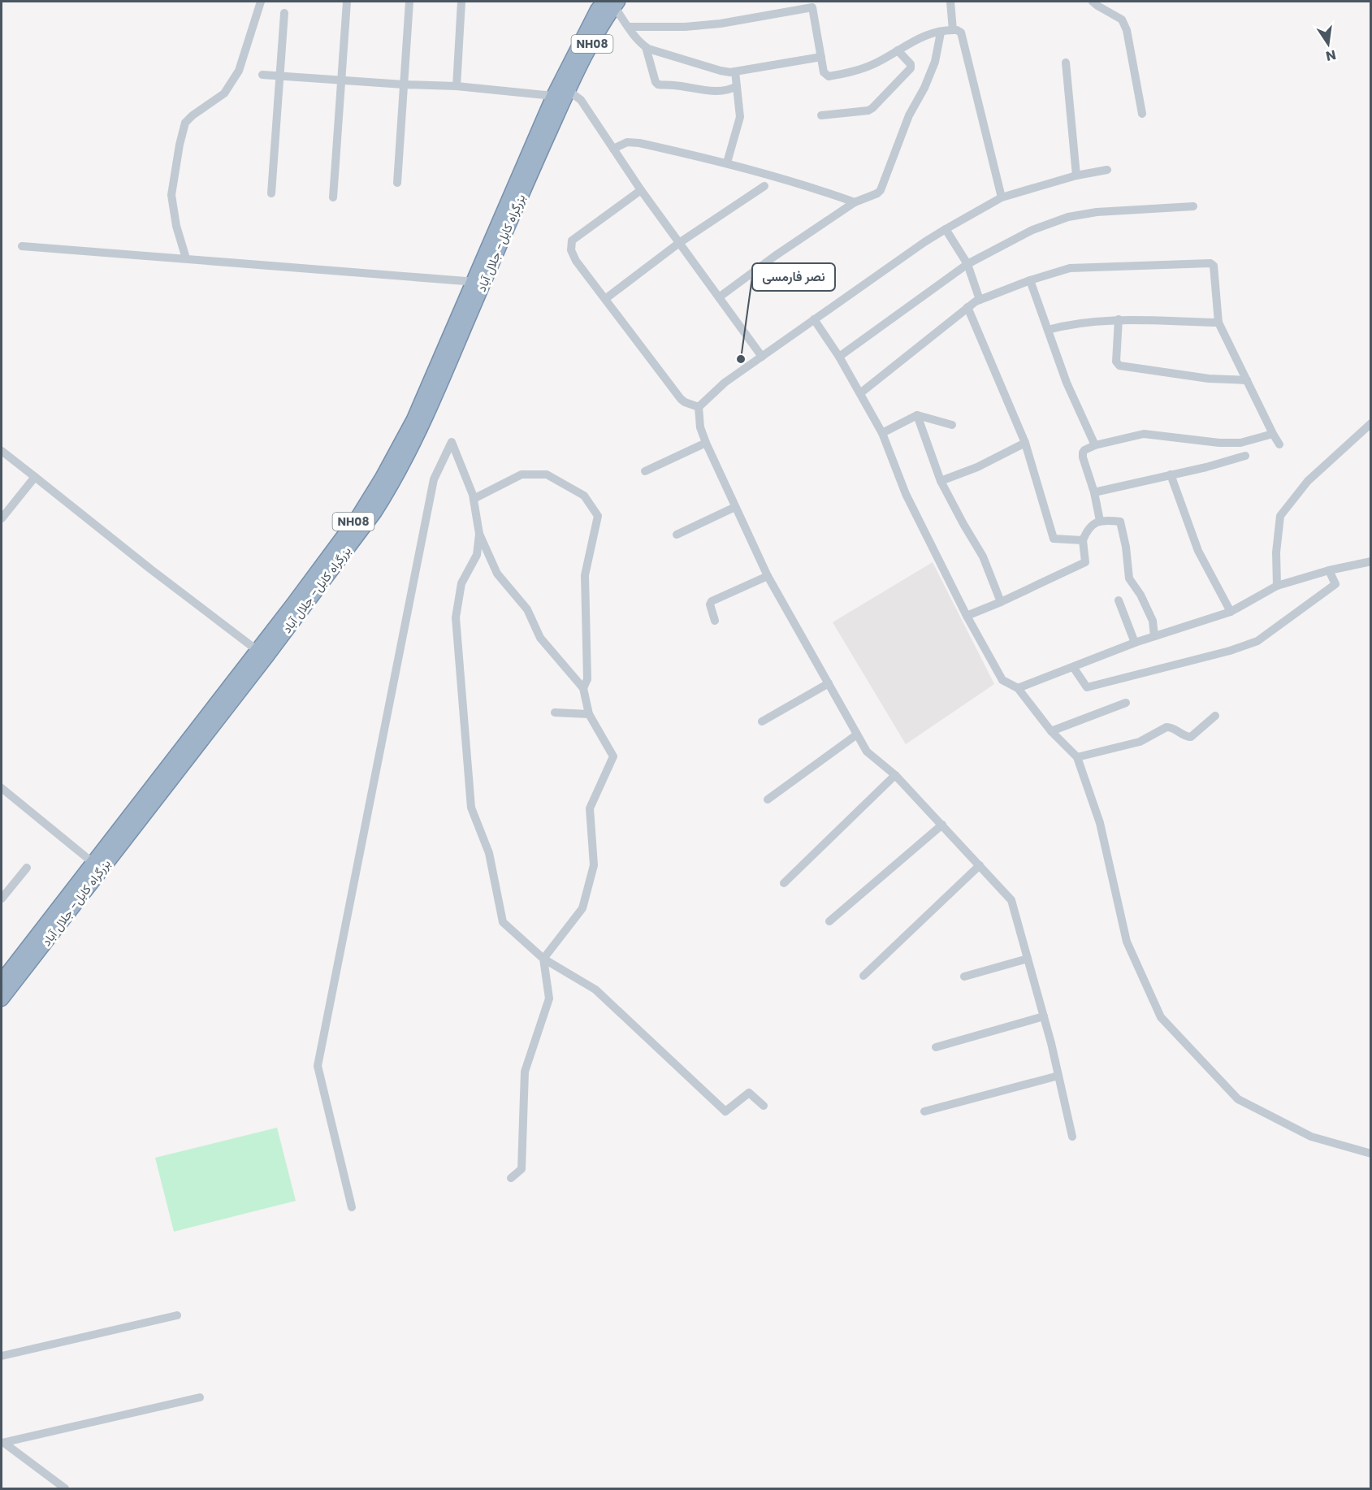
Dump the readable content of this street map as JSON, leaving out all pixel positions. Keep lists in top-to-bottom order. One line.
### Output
{"streets":{"highway":["NH08","بزرگراه کابل- جلال آباد"]},"places":["نصر فارمسی"],"north":"bottom"}
